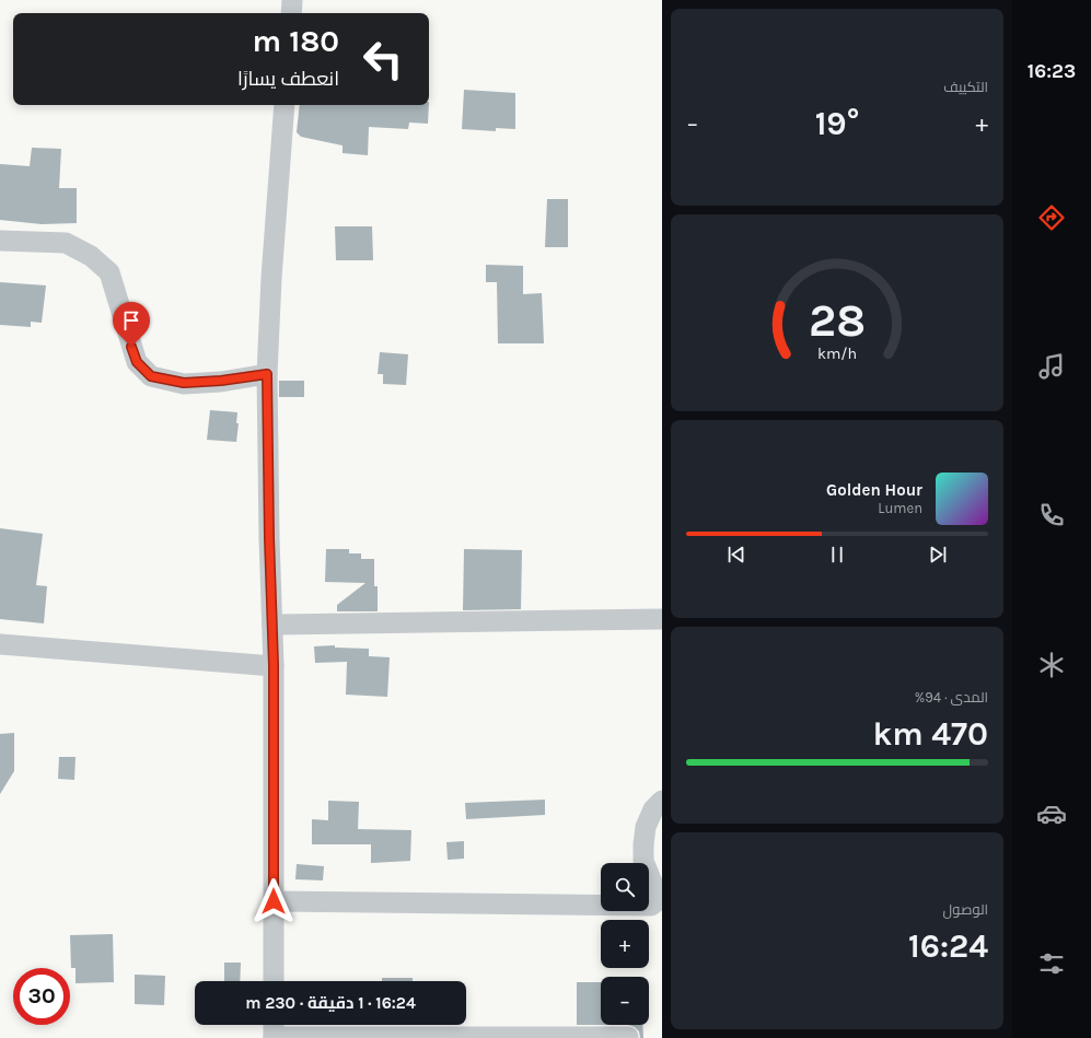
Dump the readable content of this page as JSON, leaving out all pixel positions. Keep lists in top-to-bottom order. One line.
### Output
{"page":{"tabs":"16:23","tile":["التكييف",["المدى · 94%","470 km"],["الوصول","16:24"]],"turn":["180 m","انعطف يسارًا"],"heat":["−","19°","+"],"song":["Golden Hour","Lumen"],"map_buttons":["+","−"],"limit":"30","trip":"16:24 · 1 دقيقة · 230 m","gauge":["28","km/h"]}}
